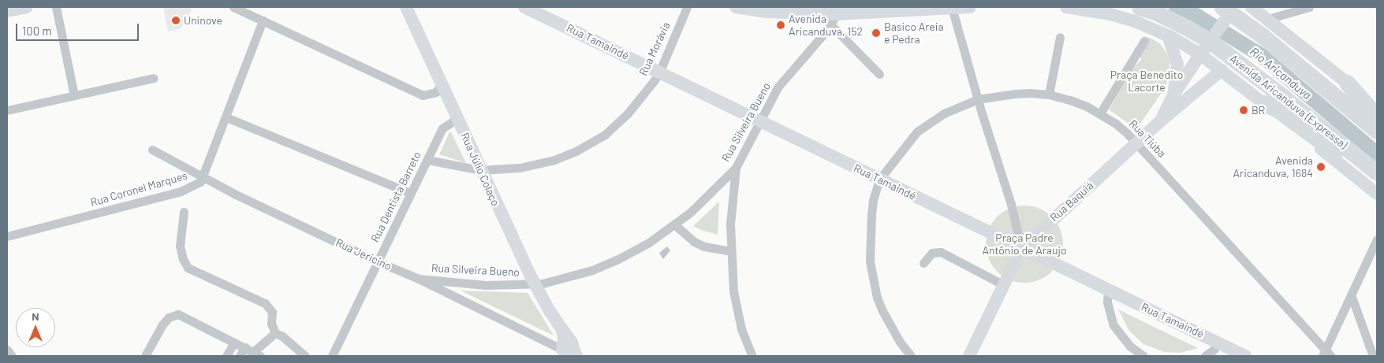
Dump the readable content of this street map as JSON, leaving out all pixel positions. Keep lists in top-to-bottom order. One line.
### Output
{"streets":{"highway":["Avenida Aricanduva (Expressa)"],"street":["Rua Tamaindé","Rua Morávia","Rua Silveira Bueno","Rua Tiúba","Rua Júlio Colaço","Rua Coronel Marques","Rua Dentista Barreto","Rua Baquiá","Rua Jericino"]},"crossings":[["Rua Tamaindé","Rua Morávia"],["Rua Tamaindé","Rua Silveira Bueno"],["Rua Tamaindé","Rua Tiúba"],["Rua Tamaindé","Rua Baquiá"],["Rua Morávia","Rua Júlio Colaço"],["Rua Morávia","Rua Dentista Barreto"],["Avenida Aricanduva (Expressa)","Rua Baquiá"],["Rua Silveira Bueno","Rua Júlio Colaço"],["Rua Silveira Bueno","Rua Jericino"],["Rua Tiúba","Rua Baquiá"],["Rua Júlio Colaço","Rua Dentista Barreto"],["Rua Júlio Colaço","Rua Jericino"],["Rua Coronel Marques","Rua Jericino"],["Rua Dentista Barreto","Rua Jericino"]],"water":["Rio Aricanduva"],"parks":["Praça Benedito Lacorte","Praça Padre Antônio de Araujo"],"places":["Uninove","Avenida Aricanduva, 152","Basico Areia e Pedra","BR","Avenida Aricanduva, 1684"],"scale_bar":"100 m","north":"top"}
